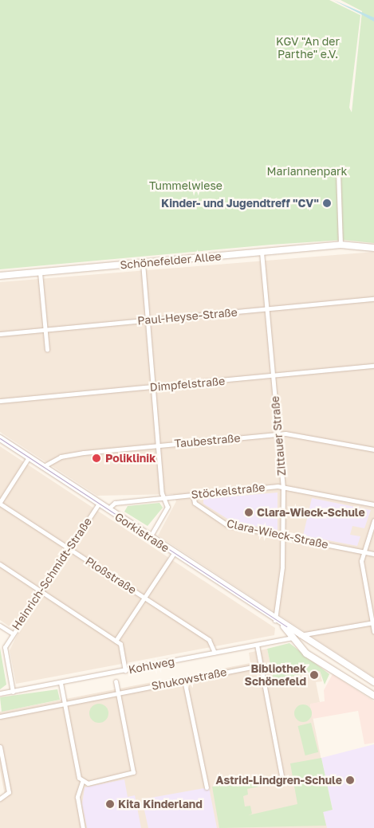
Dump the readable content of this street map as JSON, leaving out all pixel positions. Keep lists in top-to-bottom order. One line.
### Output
{"streets":{"main road":["Schönefelder Allee","Gorkistraße"],"street":["Paul-Heyse-Straße","Dimpfelstraße","Zittauer Straße","Taubestraße","Stöckelstraße","Clara-Wieck-Straße","Heinrich-Schmidt-Straße","Ploßstraße","Kohlweg","Shukowstraße"]},"crossings":[["Schönefelder Allee","Zittauer Straße"],["Paul-Heyse-Straße","Zittauer Straße"],["Dimpfelstraße","Zittauer Straße"],["Zittauer Straße","Taubestraße"],["Zittauer Straße","Stöckelstraße"],["Zittauer Straße","Gorkistraße"],["Zittauer Straße","Clara-Wieck-Straße"],["Taubestraße","Gorkistraße"],["Stöckelstraße","Gorkistraße"],["Stöckelstraße","Clara-Wieck-Straße"],["Gorkistraße","Heinrich-Schmidt-Straße"],["Gorkistraße","Kohlweg"],["Heinrich-Schmidt-Straße","Ploßstraße"],["Heinrich-Schmidt-Straße","Kohlweg"],["Ploßstraße","Kohlweg"]],"parks":["KGV \"An der Parthe\" e.V.","Mariannenpark","Tummelwiese"],"places":["Kinder- und Jugendtreff \"CV\"","Poliklinik","Clara-Wieck-Schule","Bibliothek Schönefeld","Astrid-Lindgren-Schule","Kita Kinderland"]}
